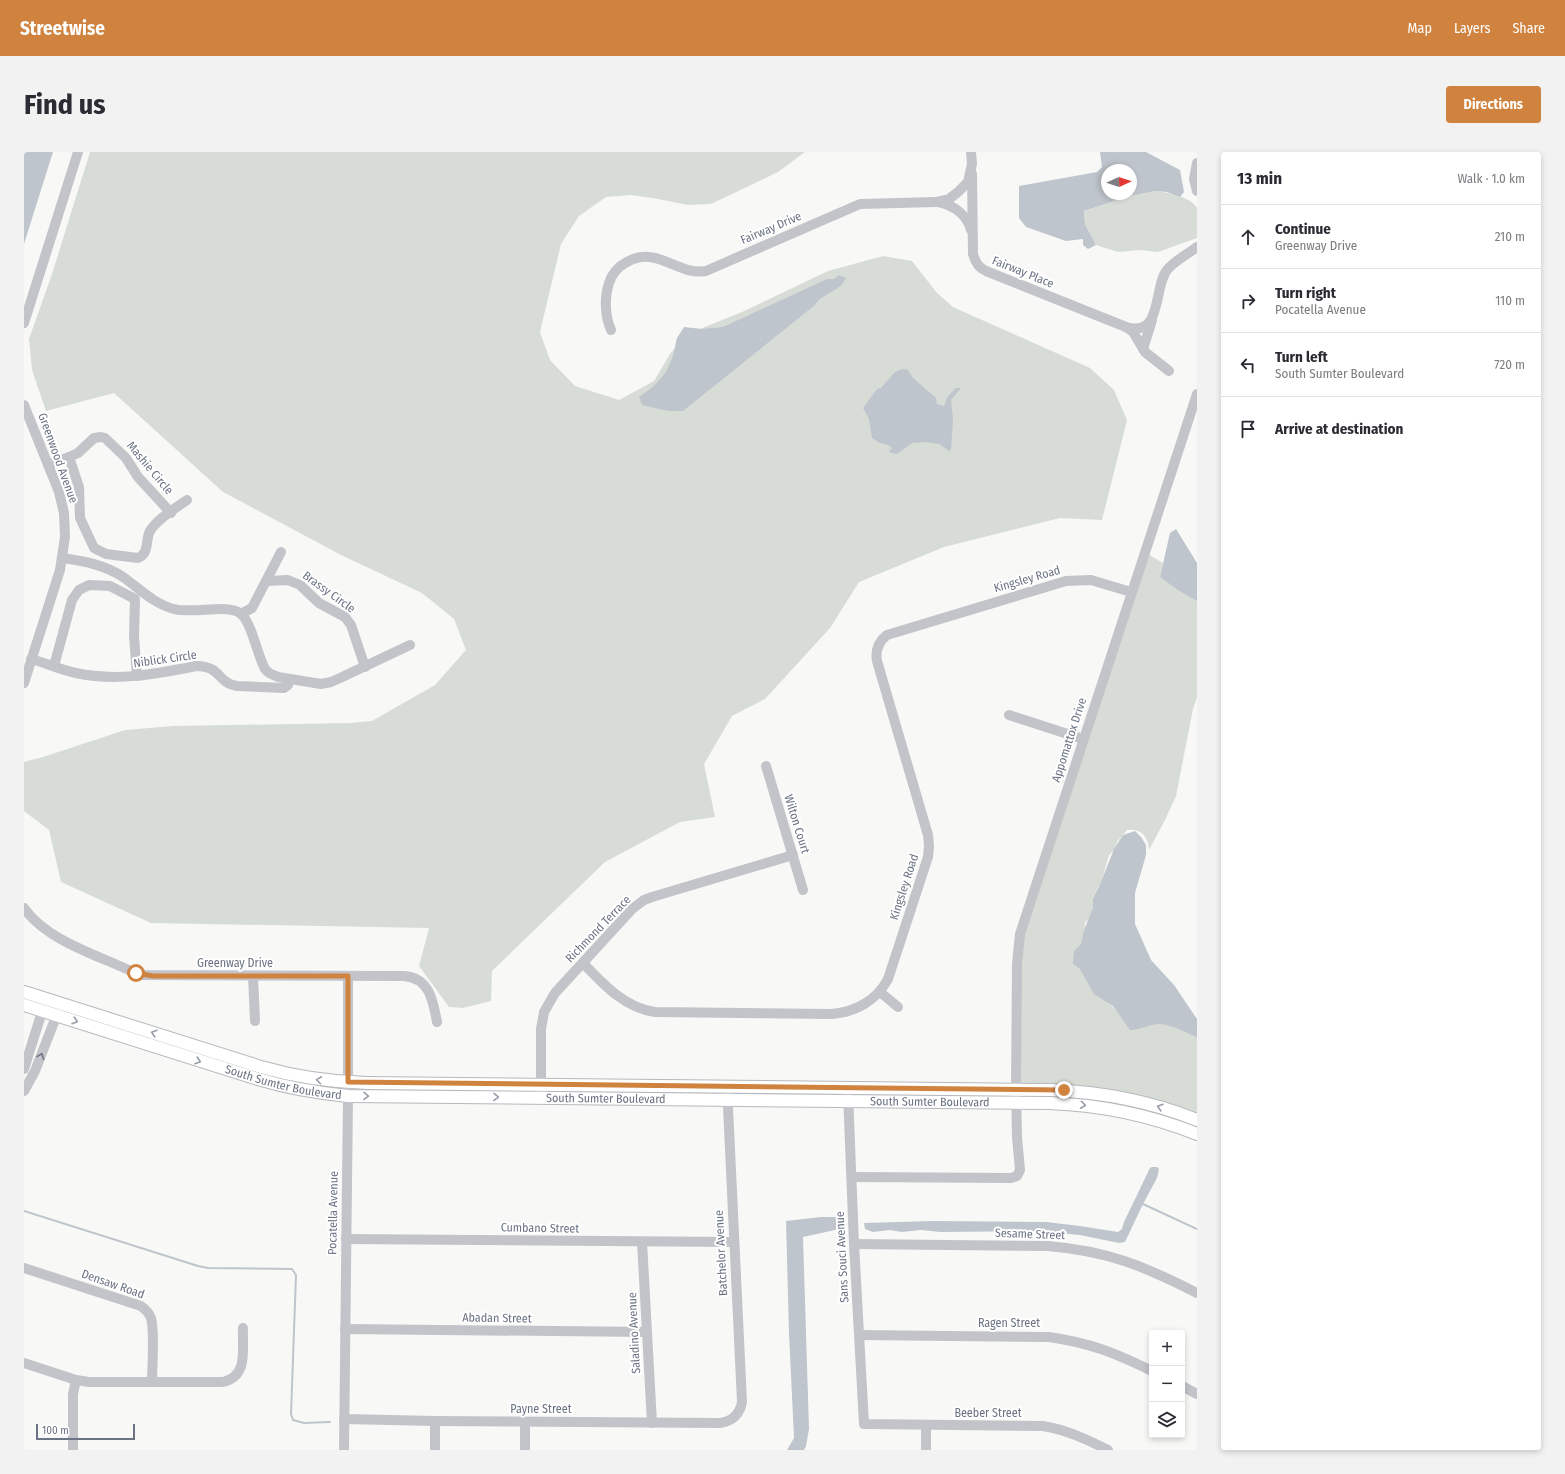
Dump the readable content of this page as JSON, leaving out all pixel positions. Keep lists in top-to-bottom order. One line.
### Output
{"streets":{"main road":["South Sumter Boulevard"],"street":["Fairway Drive","Fairway Place","Greenwood Avenue","Mashie Circle","Kingsley Road","Brassy Circle","Niblick Circle","Appomattox Drive","Wilton Court","Richmond Terrace","Greenway Drive","Pocatella Avenue","Cumbano Street","Sesame Street","Batchelor Avenue","Sans Souci Avenue","Densaw Road","Abadan Street","Ragen Street","Saladino Avenue","Payne Street","Beeber Street"]},"crossings":[["Fairway Drive","Fairway Place"],["Greenwood Avenue","Mashie Circle"],["Greenwood Avenue","Niblick Circle"],["Kingsley Road","Appomattox Drive"],["Kingsley Road","Richmond Terrace"],["Appomattox Drive","South Sumter Boulevard"],["Appomattox Drive","Sans Souci Avenue"],["Wilton Court","Richmond Terrace"],["Richmond Terrace","South Sumter Boulevard"],["Greenway Drive","Pocatella Avenue"],["South Sumter Boulevard","Pocatella Avenue"],["South Sumter Boulevard","Batchelor Avenue"],["South Sumter Boulevard","Sans Souci Avenue"],["Pocatella Avenue","Cumbano Street"],["Pocatella Avenue","Abadan Street"],["Pocatella Avenue","Payne Street"],["Cumbano Street","Batchelor Avenue"],["Cumbano Street","Saladino Avenue"],["Sesame Street","Sans Souci Avenue"],["Batchelor Avenue","Payne Street"],["Sans Souci Avenue","Ragen Street"],["Sans Souci Avenue","Beeber Street"],["Abadan Street","Saladino Avenue"],["Saladino Avenue","Payne Street"]],"scale_bar":"100 m","north":"right","page":{"header":"Streetwise","nav":["Map","Layers","Share"],"buttons":"Directions","title":"Find us","heading":["13 min","Walk · 1.0 km"],"list":[["Continue","Greenway Drive","210 m"],["Turn right","Pocatella Avenue","110 m"],["Turn left","South Sumter Boulevard","720 m"],"Arrive at destination"],"map_buttons":["+","−"],"scale":"100 m"}}
